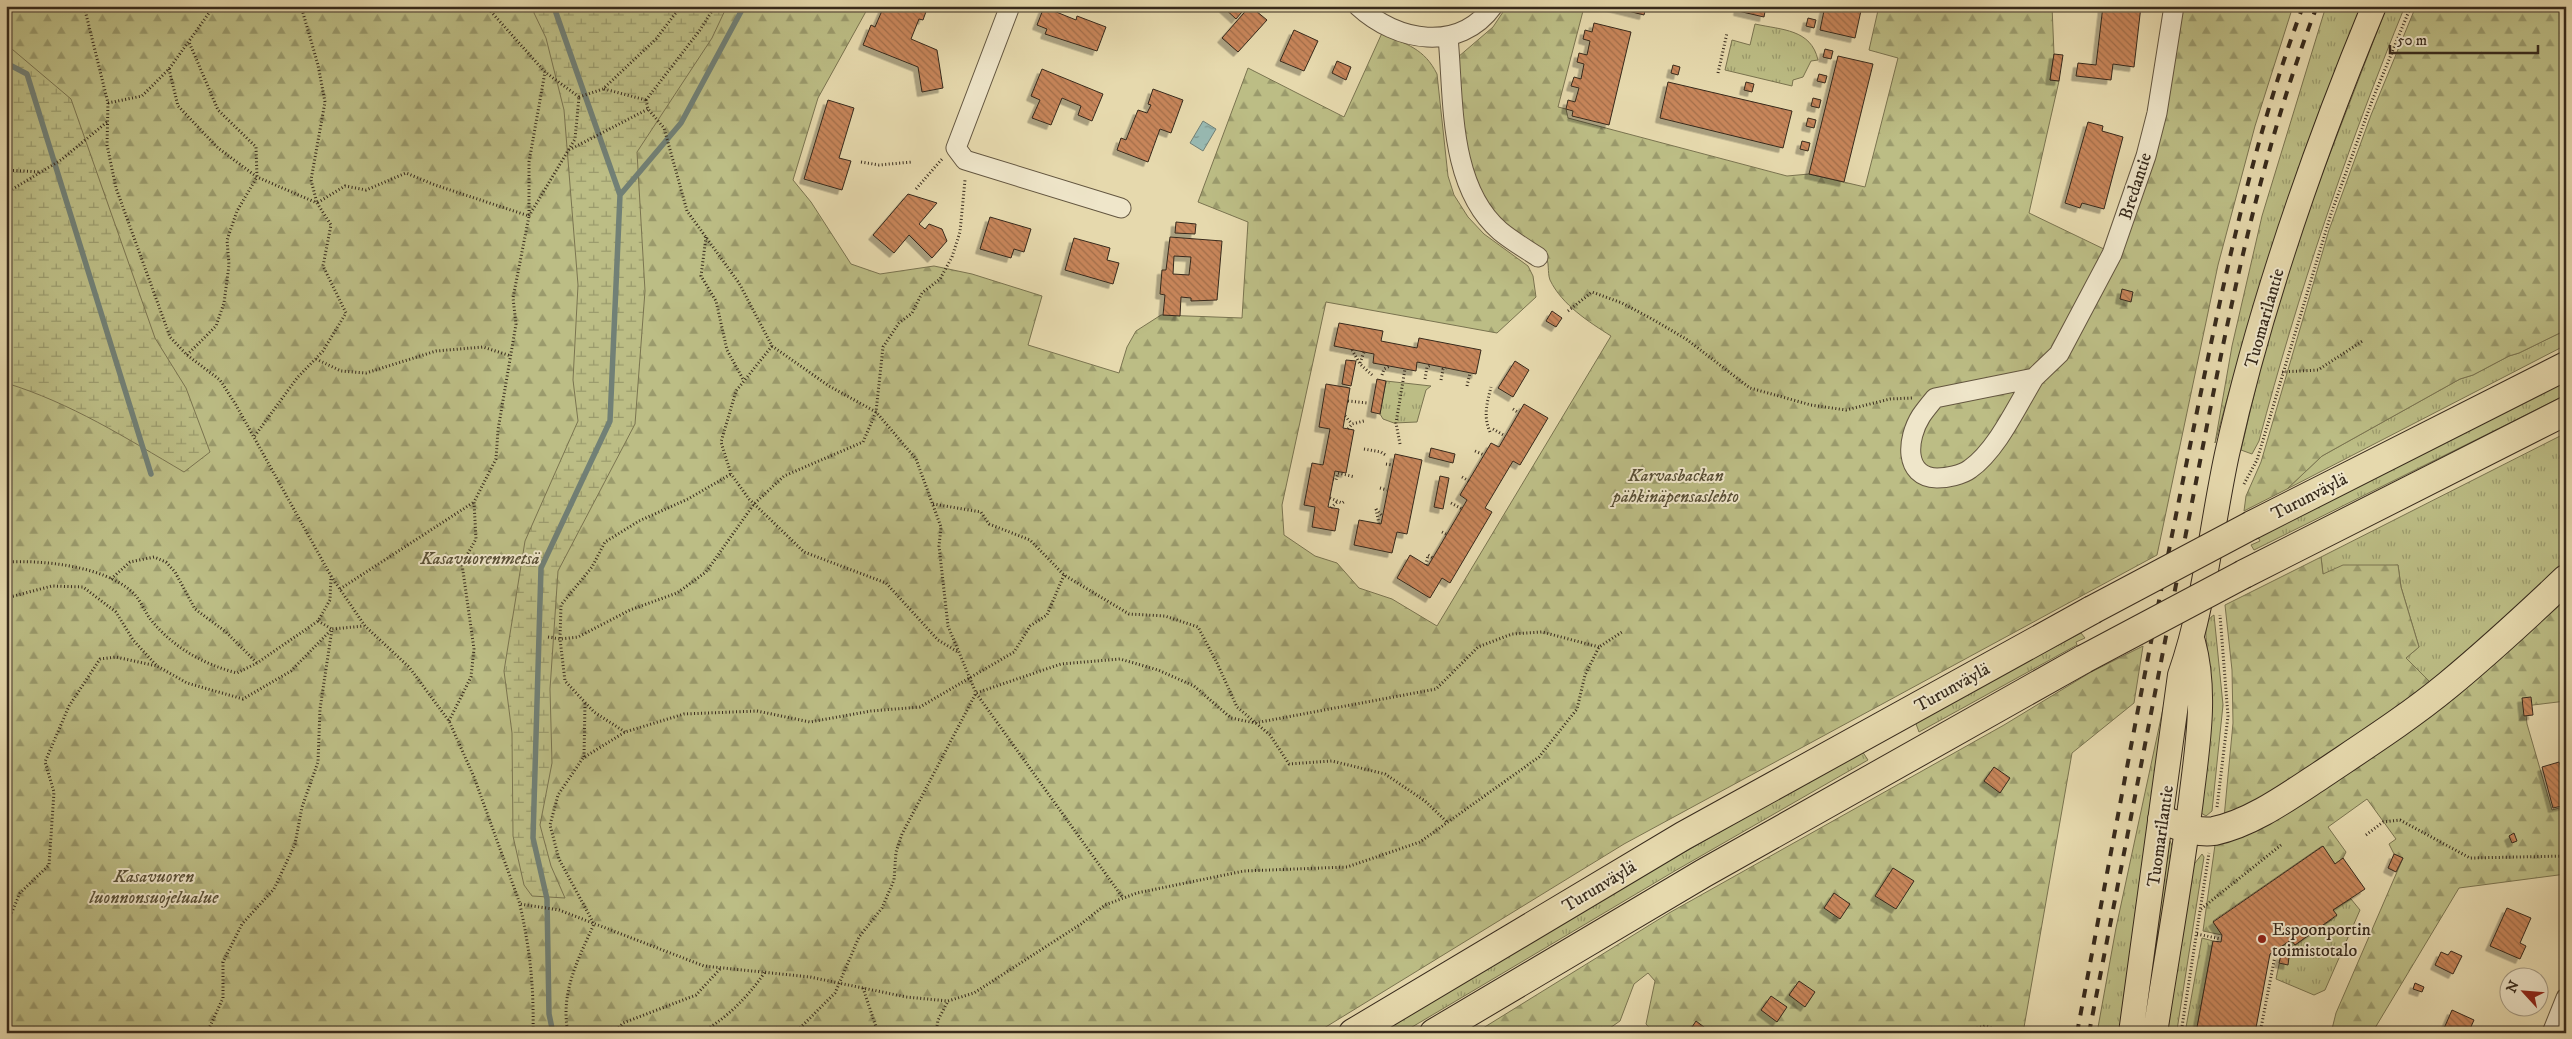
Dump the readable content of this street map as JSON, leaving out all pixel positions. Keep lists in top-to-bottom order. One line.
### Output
{"streets":{"highway":["Turunväylä"],"main road":["Tuomarilantie"],"street":["Bredantie"]},"parks":["Karvasbackan pähkinäpensaslehto","Kasavuorenmetsä","Kasavuoren luonnonsuojelualue"],"places":["Espoonportin toimistotalo"],"scale_bar":"50 m","north":"top left"}
